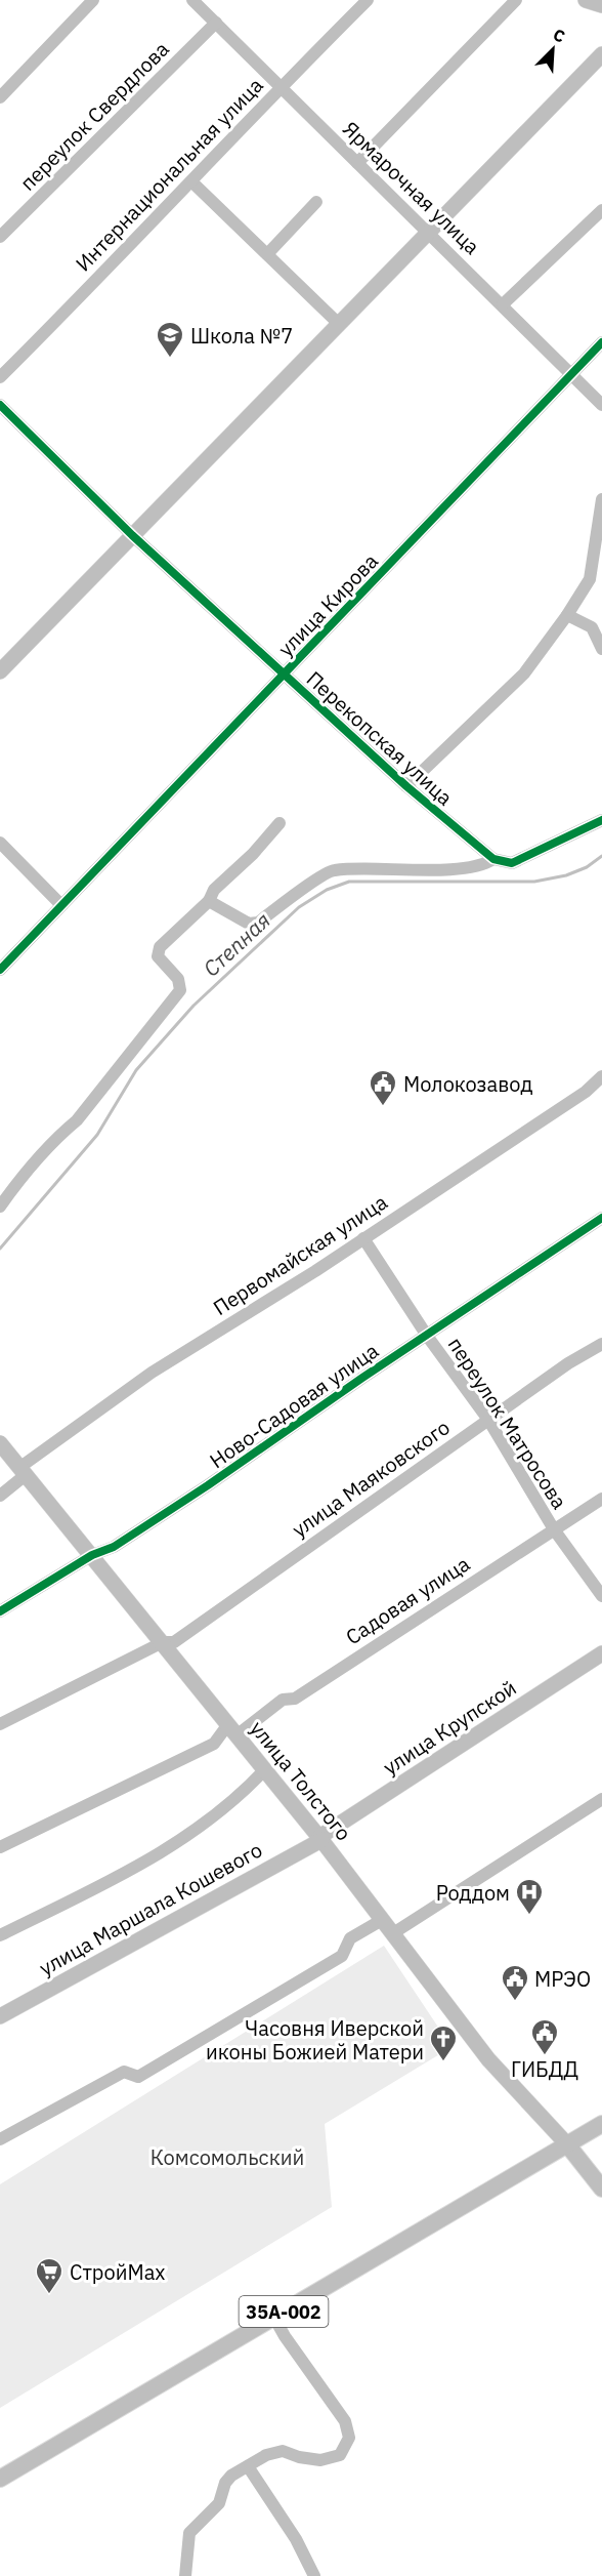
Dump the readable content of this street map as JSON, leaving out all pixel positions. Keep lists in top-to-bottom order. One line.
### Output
{"streets":{"highway":["35А-002"],"main road":["улица Крупской","улица Толстого","улица Маршала Кошевого"],"street":["переулок Свердлова","Интернациональная улица","Ярмарочная улица","улица Кирова","Перекопская улица","Первомайская улица","Ново-Садовая улица","переулок Матросова","улица Маяковского","Садовая улица"]},"crossings":[["переулок Свердлова","Ярмарочная улица"],["Интернациональная улица","Ярмарочная улица"],["Ярмарочная улица","улица Кирова"],["улица Кирова","Перекопская улица"],["Первомайская улица","переулок Матросова"],["Первомайская улица","улица Толстого"],["Ново-Садовая улица","переулок Матросова"],["Ново-Садовая улица","улица Толстого"],["переулок Матросова","улица Маяковского"],["переулок Матросова","Садовая улица"],["улица Маяковского","улица Толстого"],["Садовая улица","улица Толстого"],["улица Крупской","улица Толстого"],["улица Крупской","улица Маршала Кошевого"],["улица Толстого","улица Маршала Кошевого"],["улица Толстого","35А-002"]],"water":["Степная"],"parks":["Комсомольский"],"places":{"school or university":["Школа №7"],"public building":["Молокозавод","МРЭО","ГИБДД"],"hospital":["Роддом"],"church":["Часовня Иверской иконы Божией Матери"],"supermarket":["СтройMax"]},"north":"top right"}
